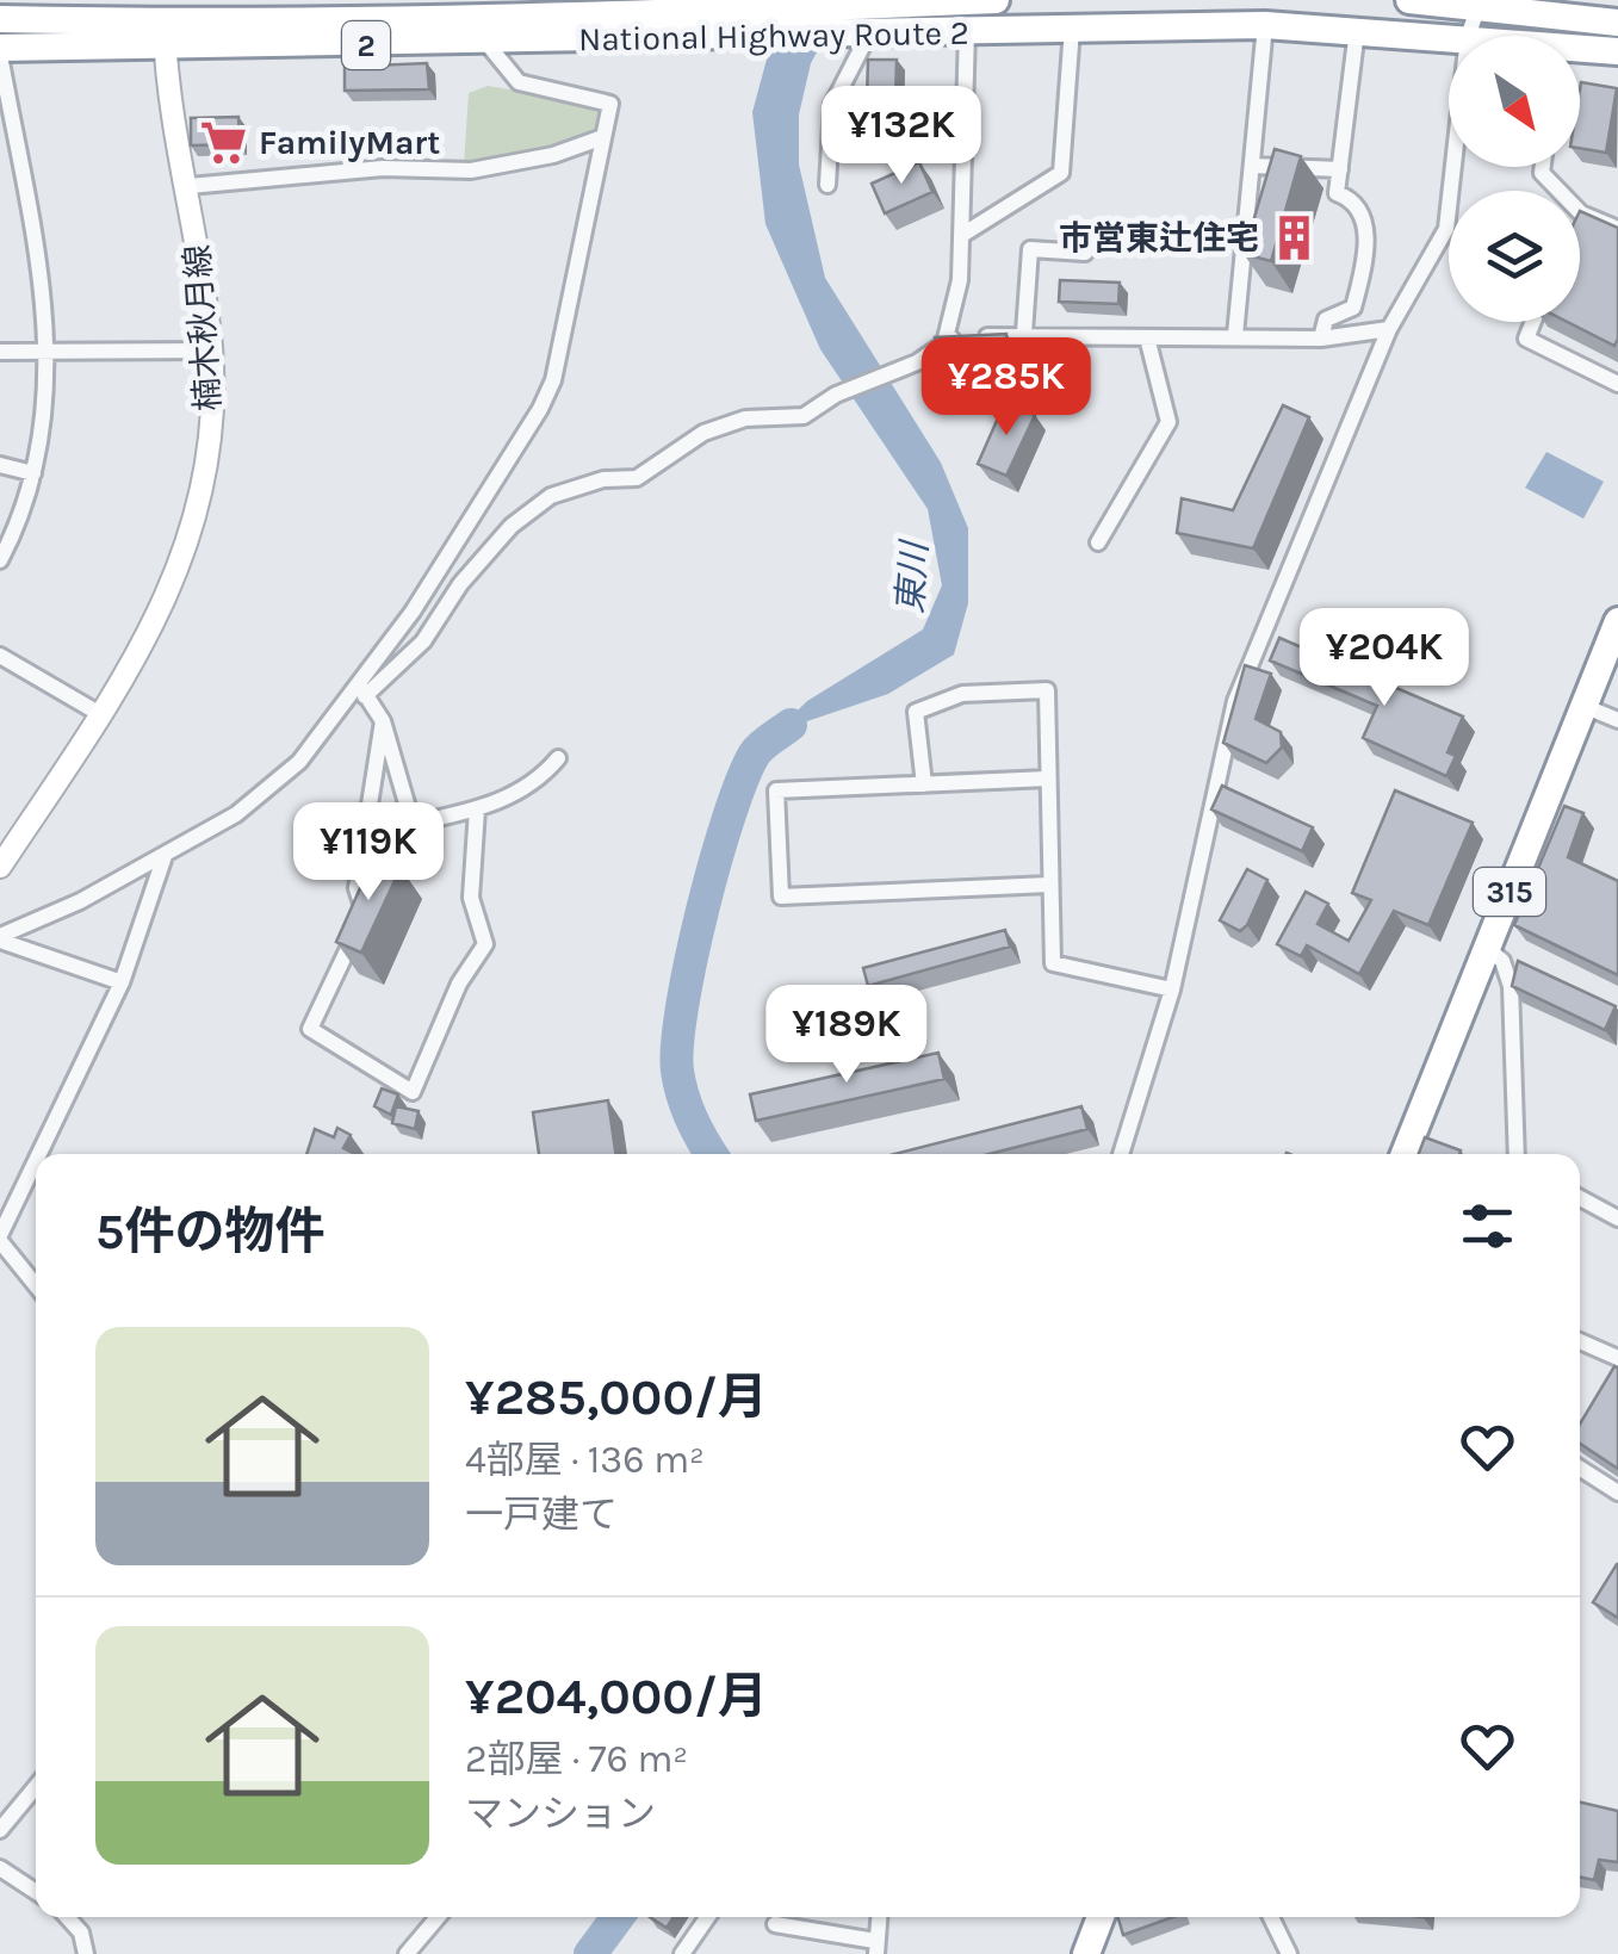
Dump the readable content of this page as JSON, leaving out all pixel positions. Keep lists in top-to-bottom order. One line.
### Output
{"streets":{"highway":["National Highway Route 2","2","315"],"street":["楠木秋月線"]},"crossings":[["National Highway Route 2","楠木秋月線"]],"water":["東川"],"places":{"supermarket":["FamilyMart"],"building":["市営東辻住宅"]},"north":"bottom right","page":{"price":["¥132K","¥285K","¥204K","¥119K","¥189K"],"heading":"5件の物件","list":[{"name":"¥285,000/月","note":"4部屋 · 136 m² · 一戸建て"},{"name":"¥204,000/月","note":"2部屋 · 76 m² · マンション"}]}}
